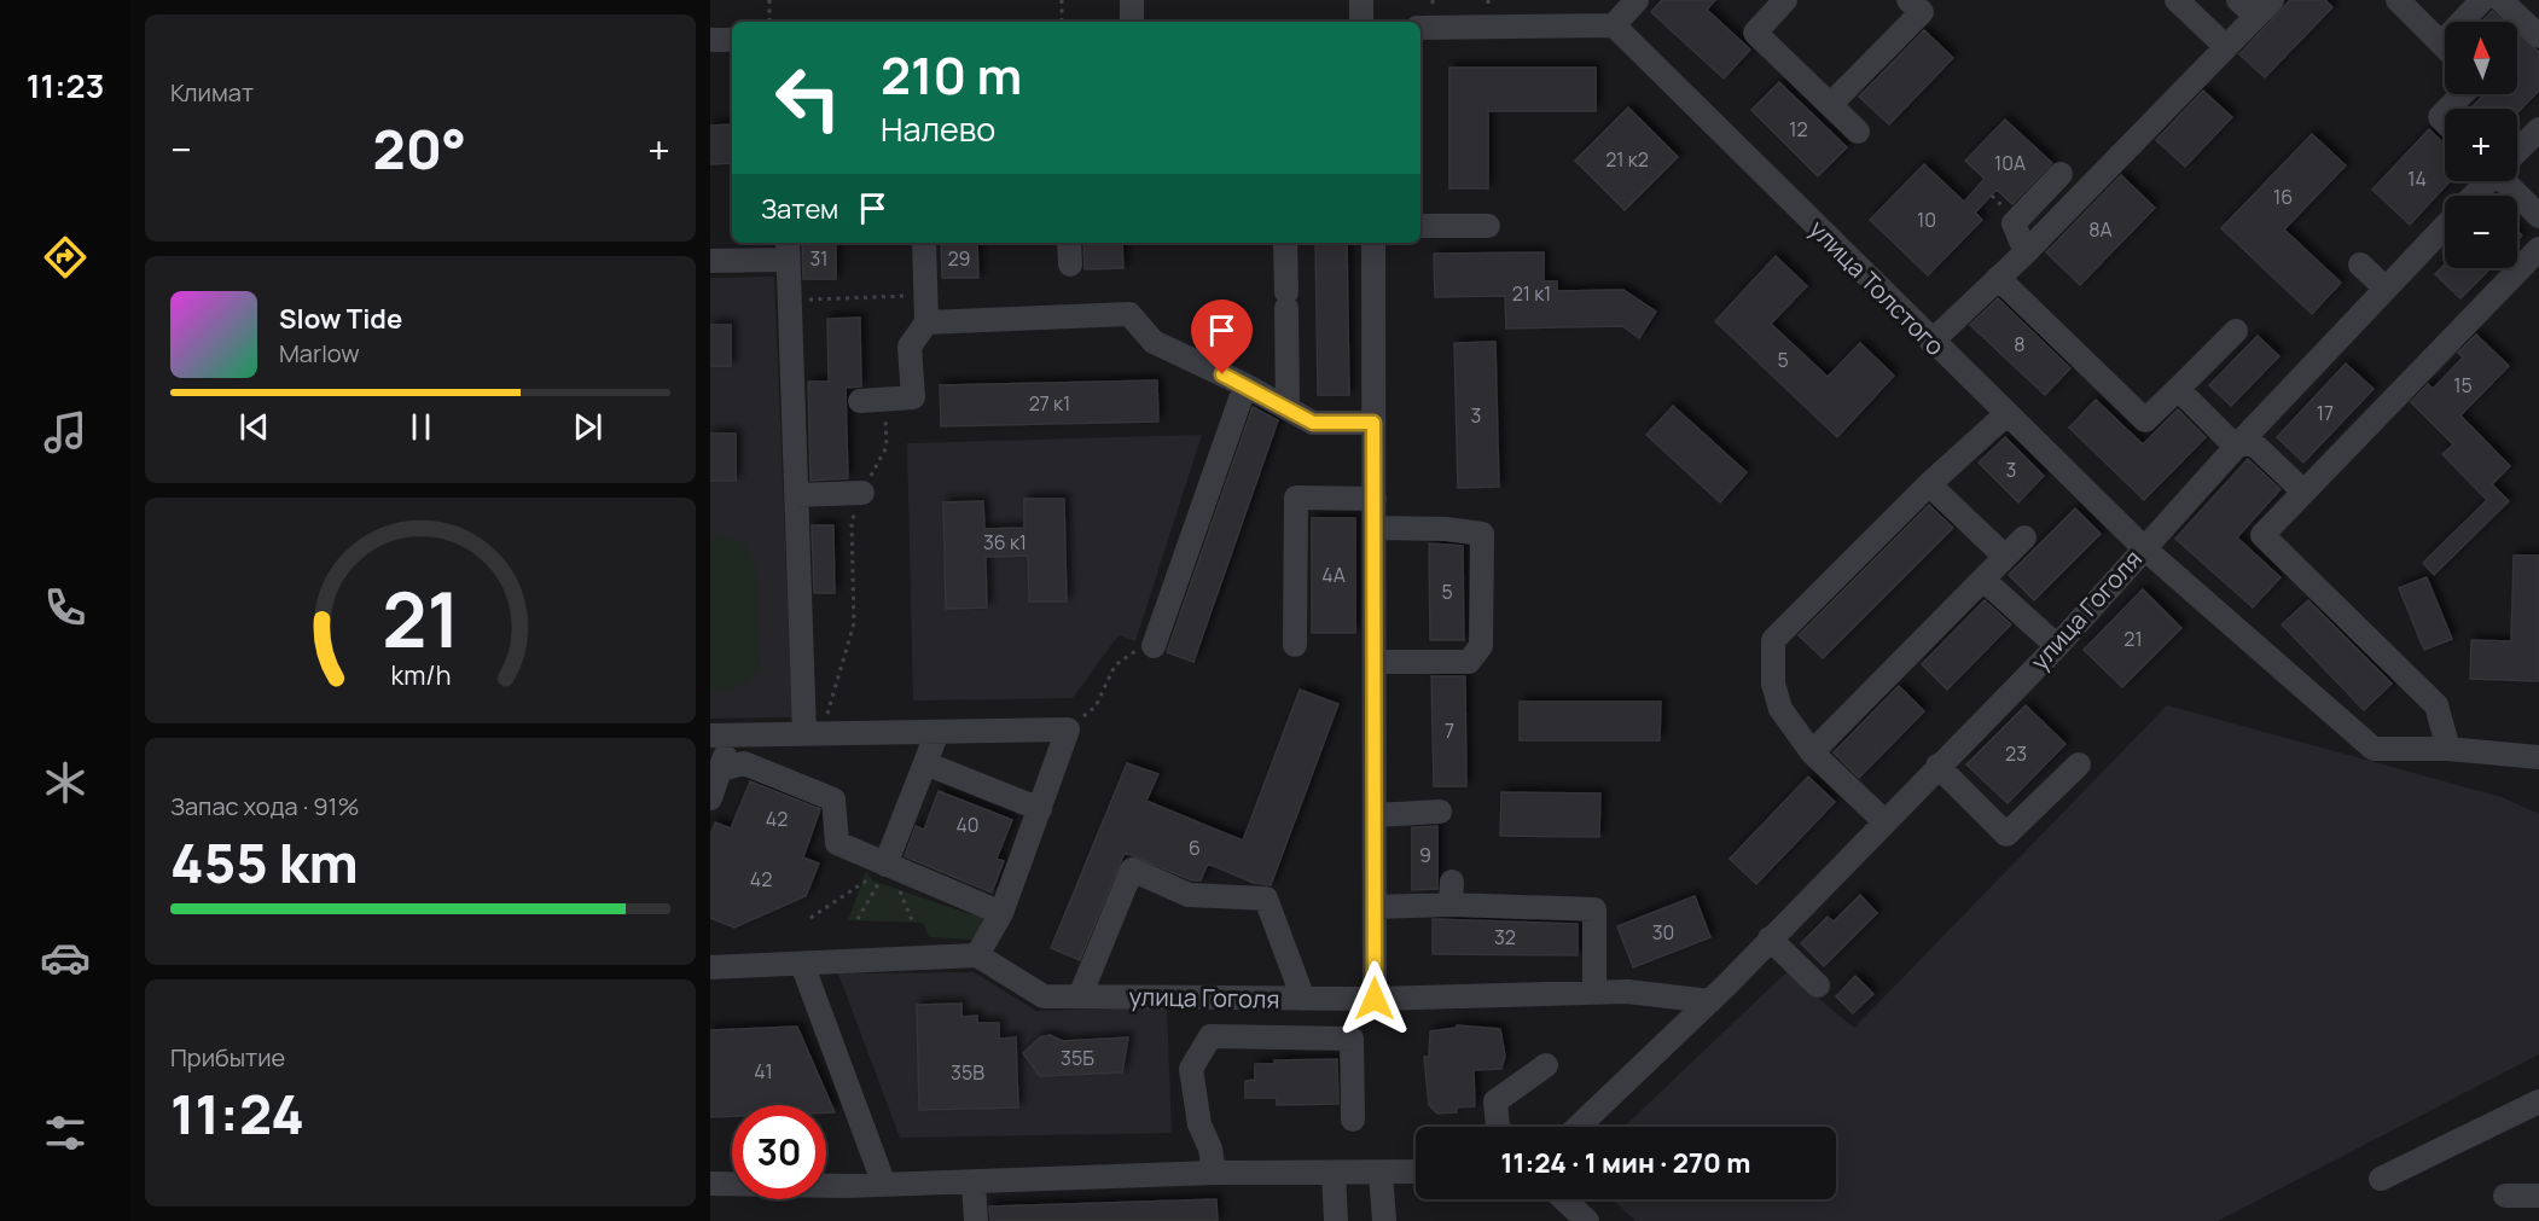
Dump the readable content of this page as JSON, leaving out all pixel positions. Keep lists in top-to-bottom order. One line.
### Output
{"streets":{"street":["улица Толстого","улица Гоголя"]},"crossings":[["улица Толстого","улица Гоголя"]],"house_numbers":["12","21 к2","10А","14","16","10","8А","31","29","21 к1","8","5","15","27 к1","17","3","3","36 к1","4А","5","21","7","23","42","40","6","9","42","30","32","35Б","41","35В"],"north":"top","page":{"tabs":"11:23","tile":["Климат",["Запас хода · 91%","455 km"],["Прибытие","11:24"]],"map_buttons":["+","−"],"turn":["210 m","Налево"],"heat":["−","20°","+"],"then":"Затем","song":["Slow Tide","Marlow"],"limit":"30","trip":"11:24 · 1 мин · 270 m","gauge":["21","km/h"]}}
